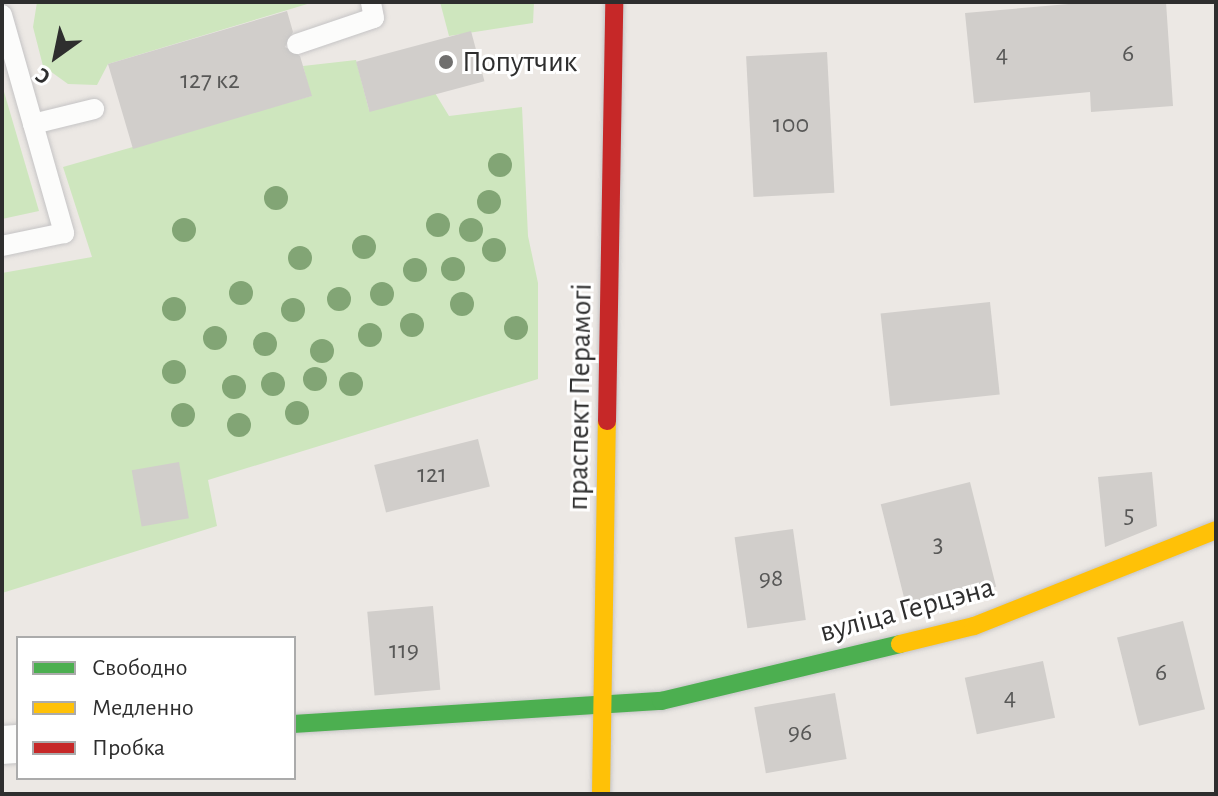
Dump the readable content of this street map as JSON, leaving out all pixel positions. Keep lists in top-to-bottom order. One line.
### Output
{"streets":{"street":["праспект Перамогі","вуліца Герцэна"]},"crossings":[["праспект Перамогі","вуліца Герцэна"]],"places":["Попутчик"],"house_numbers":["6","4","127 к2","100","121","5","3","98","119","6","4","96"],"legend":["Свободно","Медленно","Пробка"],"north":"bottom left"}
